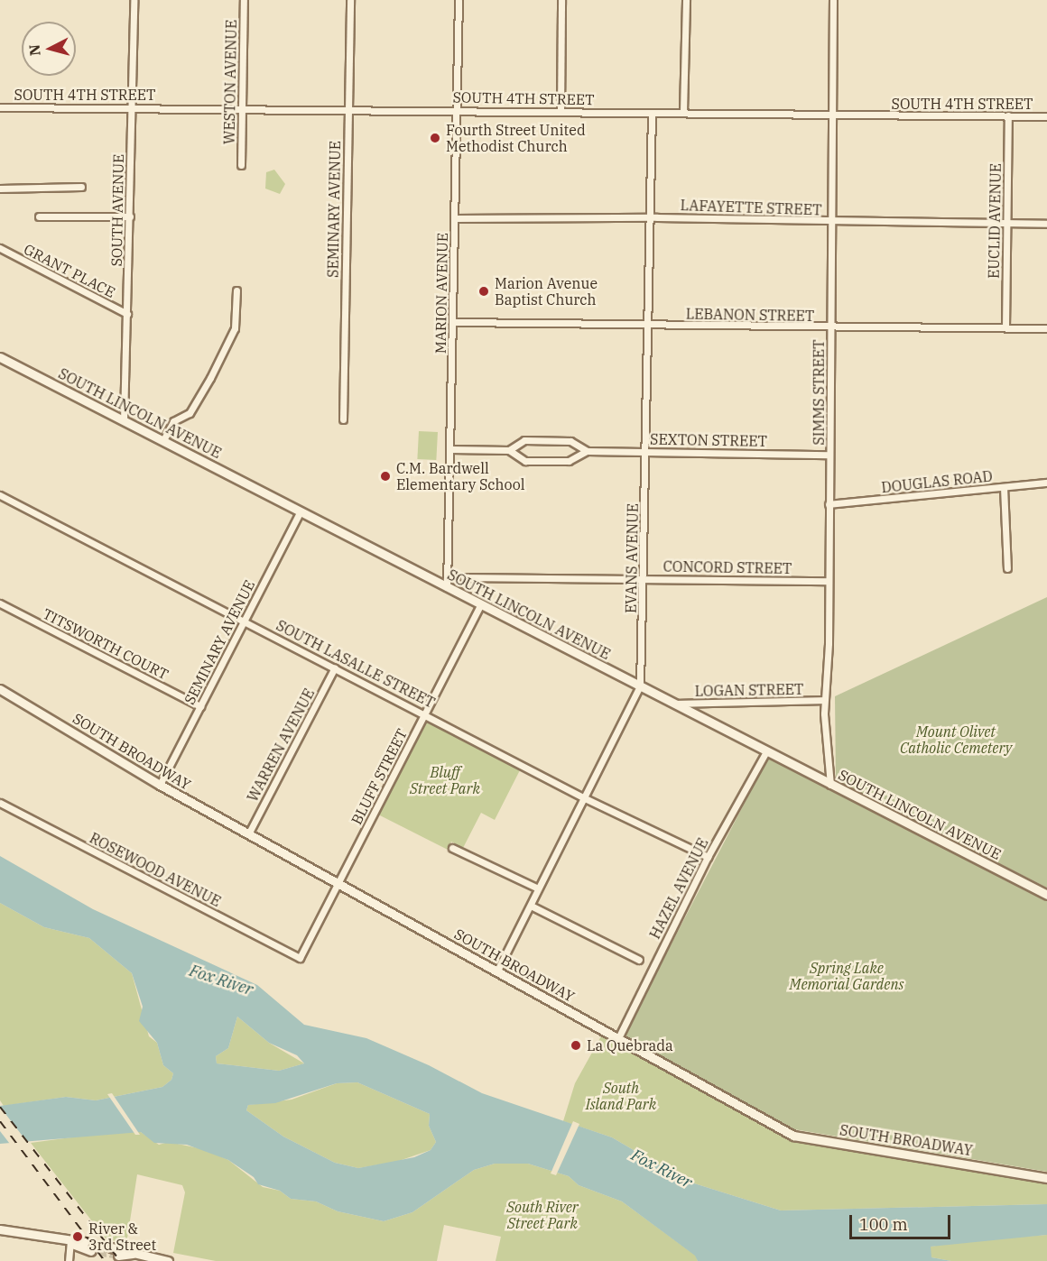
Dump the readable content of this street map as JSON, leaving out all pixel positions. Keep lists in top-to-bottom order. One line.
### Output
{"streets":{"street":["WESTON AVENUE","SOUTH 4TH STREET","LAFAYETTE STREET","SEMINARY AVENUE","SOUTH AVENUE","EUCLID AVENUE","GRANT PLACE","MARION AVENUE","LEBANON STREET","SIMMS STREET","SOUTH LINCOLN AVENUE","SEXTON STREET","DOUGLAS ROAD","EVANS AVENUE","CONCORD STREET","TITSWORTH COURT","SOUTH LASALLE STREET","LOGAN STREET","WARREN AVENUE","SOUTH BROADWAY","BLUFF STREET","ROSEWOOD AVENUE","HAZEL AVENUE"]},"crossings":[["WESTON AVENUE","SOUTH 4TH STREET"],["SOUTH 4TH STREET","SEMINARY AVENUE"],["SOUTH 4TH STREET","SOUTH AVENUE"],["SOUTH 4TH STREET","EUCLID AVENUE"],["SOUTH 4TH STREET","MARION AVENUE"],["SOUTH 4TH STREET","SIMMS STREET"],["SOUTH 4TH STREET","EVANS AVENUE"],["LAFAYETTE STREET","EUCLID AVENUE"],["LAFAYETTE STREET","MARION AVENUE"],["LAFAYETTE STREET","SIMMS STREET"],["LAFAYETTE STREET","EVANS AVENUE"],["SEMINARY AVENUE","SOUTH LINCOLN AVENUE"],["SEMINARY AVENUE","TITSWORTH COURT"],["SEMINARY AVENUE","SOUTH LASALLE STREET"],["SEMINARY AVENUE","SOUTH BROADWAY"],["SOUTH AVENUE","GRANT PLACE"],["SOUTH AVENUE","SOUTH LINCOLN AVENUE"],["EUCLID AVENUE","LEBANON STREET"],["MARION AVENUE","LEBANON STREET"],["MARION AVENUE","SOUTH LINCOLN AVENUE"],["MARION AVENUE","SEXTON STREET"],["LEBANON STREET","SIMMS STREET"],["LEBANON STREET","EVANS AVENUE"],["SIMMS STREET","SOUTH LINCOLN AVENUE"],["SIMMS STREET","SEXTON STREET"],["SIMMS STREET","DOUGLAS ROAD"],["SIMMS STREET","CONCORD STREET"],["SIMMS STREET","LOGAN STREET"],["SOUTH LINCOLN AVENUE","EVANS AVENUE"],["SOUTH LINCOLN AVENUE","LOGAN STREET"],["SOUTH LINCOLN AVENUE","BLUFF STREET"],["SOUTH LINCOLN AVENUE","HAZEL AVENUE"],["SEXTON STREET","EVANS AVENUE"],["EVANS AVENUE","CONCORD STREET"],["EVANS AVENUE","SOUTH LASALLE STREET"],["EVANS AVENUE","SOUTH BROADWAY"],["SOUTH LASALLE STREET","WARREN AVENUE"],["SOUTH LASALLE STREET","BLUFF STREET"],["SOUTH LASALLE STREET","HAZEL AVENUE"],["WARREN AVENUE","SOUTH BROADWAY"],["SOUTH BROADWAY","BLUFF STREET"],["SOUTH BROADWAY","HAZEL AVENUE"],["BLUFF STREET","ROSEWOOD AVENUE"]],"water":["Fox River"],"parks":["Mount Olivet Catholic Cemetery","Bluff Street Park","Spring Lake Memorial Gardens","South Island Park","South River Street Park"],"places":["Fourth Street United Methodist Church","Marion Avenue Baptist Church","C.M. Bardwell Elementary School","La Quebrada","River & 3rd Street"],"scale_bar":"100 m","north":"left"}
